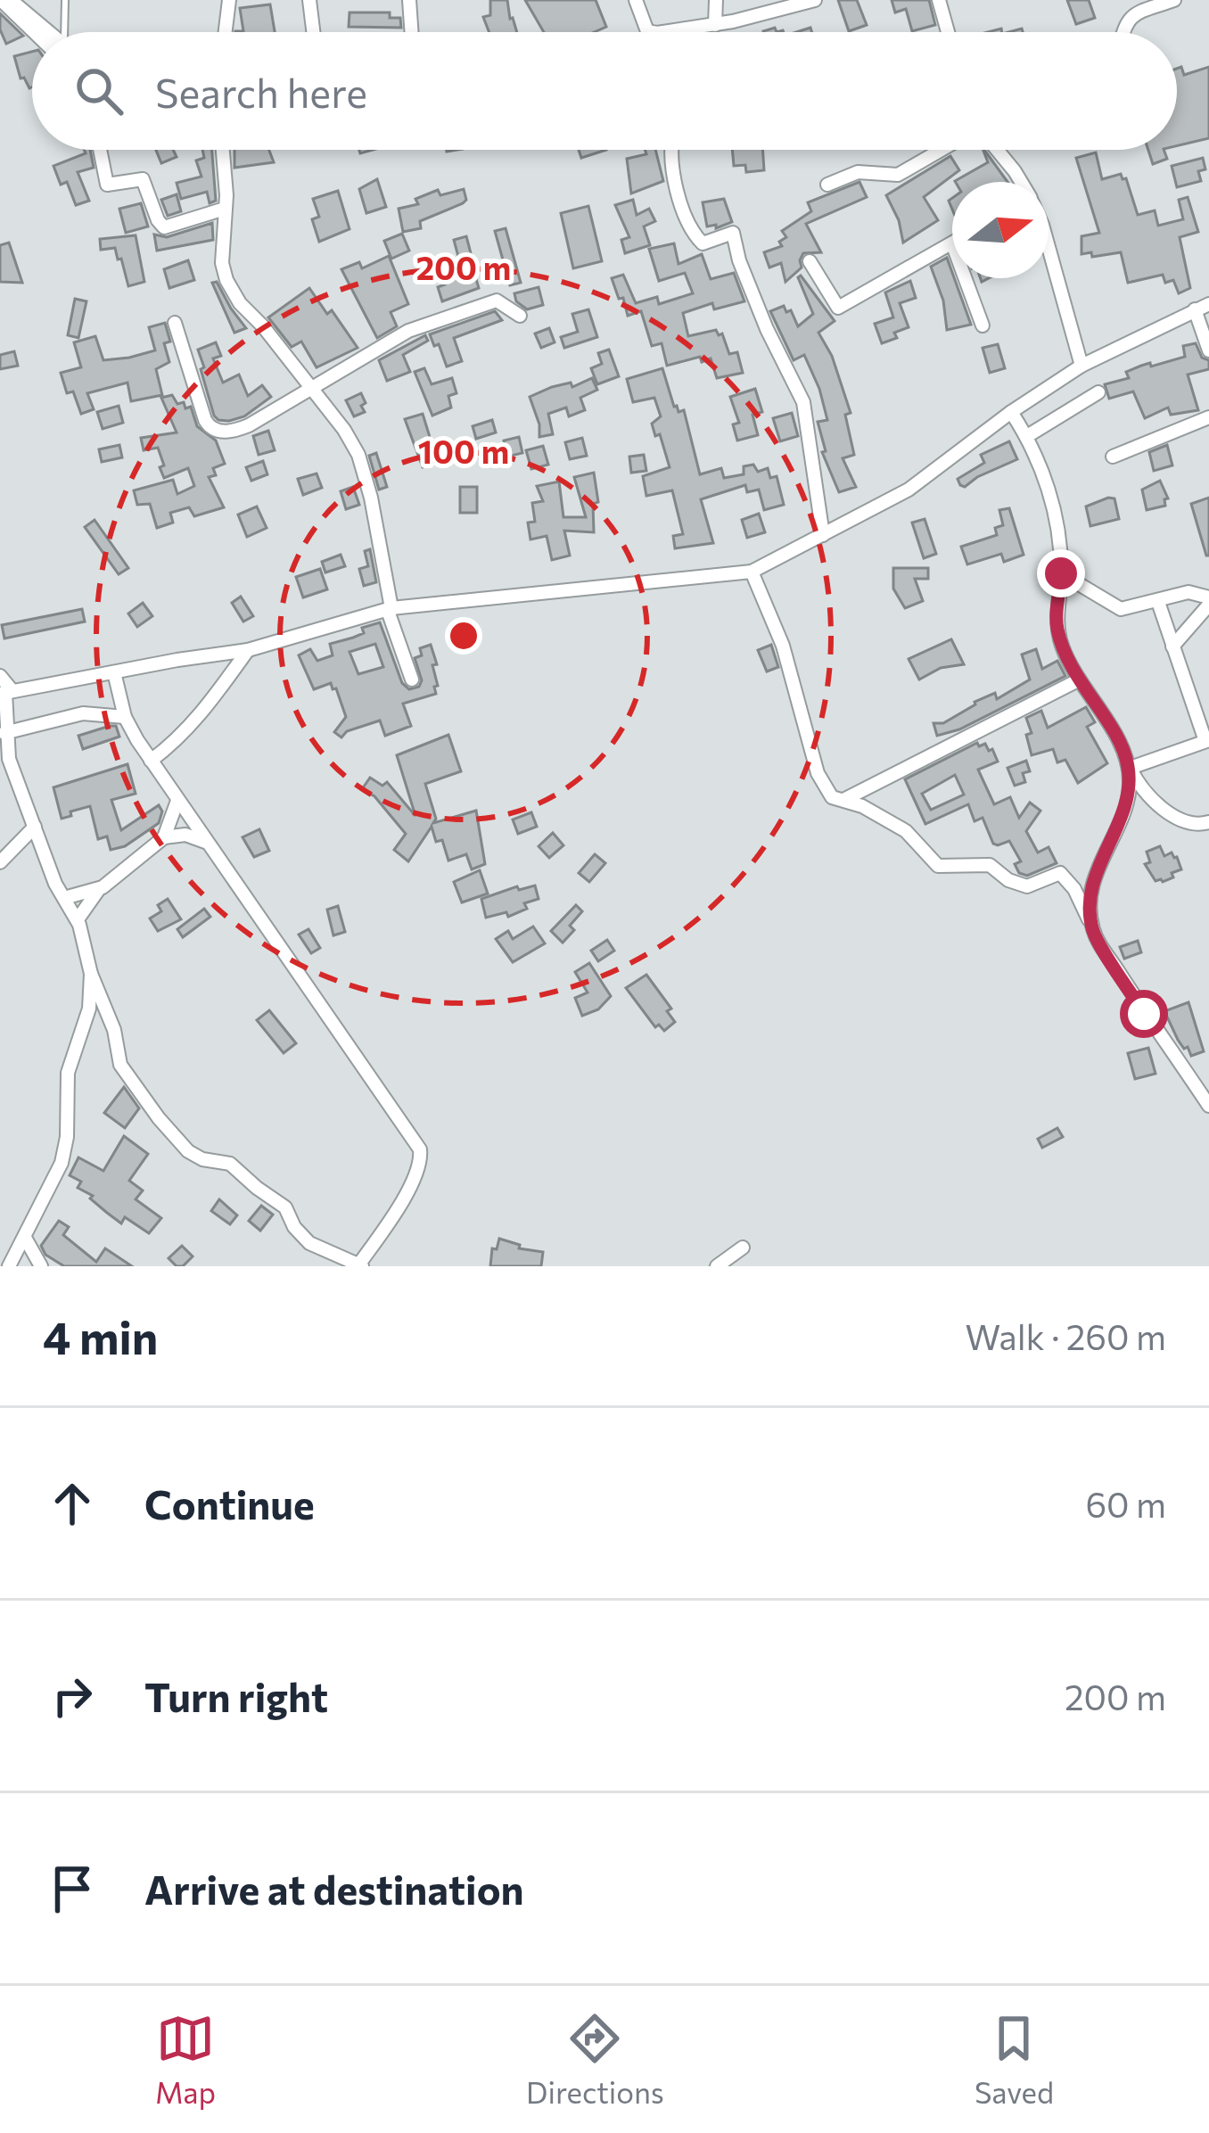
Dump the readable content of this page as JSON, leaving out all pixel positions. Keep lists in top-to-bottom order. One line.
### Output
{"north":"right","page":{"search":"Search here","heading":["4 min","Walk · 260 m"],"list":[["Continue","60 m"],["Turn right","200 m"],"Arrive at destination"],"nav":["Map","Directions","Saved"]},"rings":["200 m","100 m"]}
